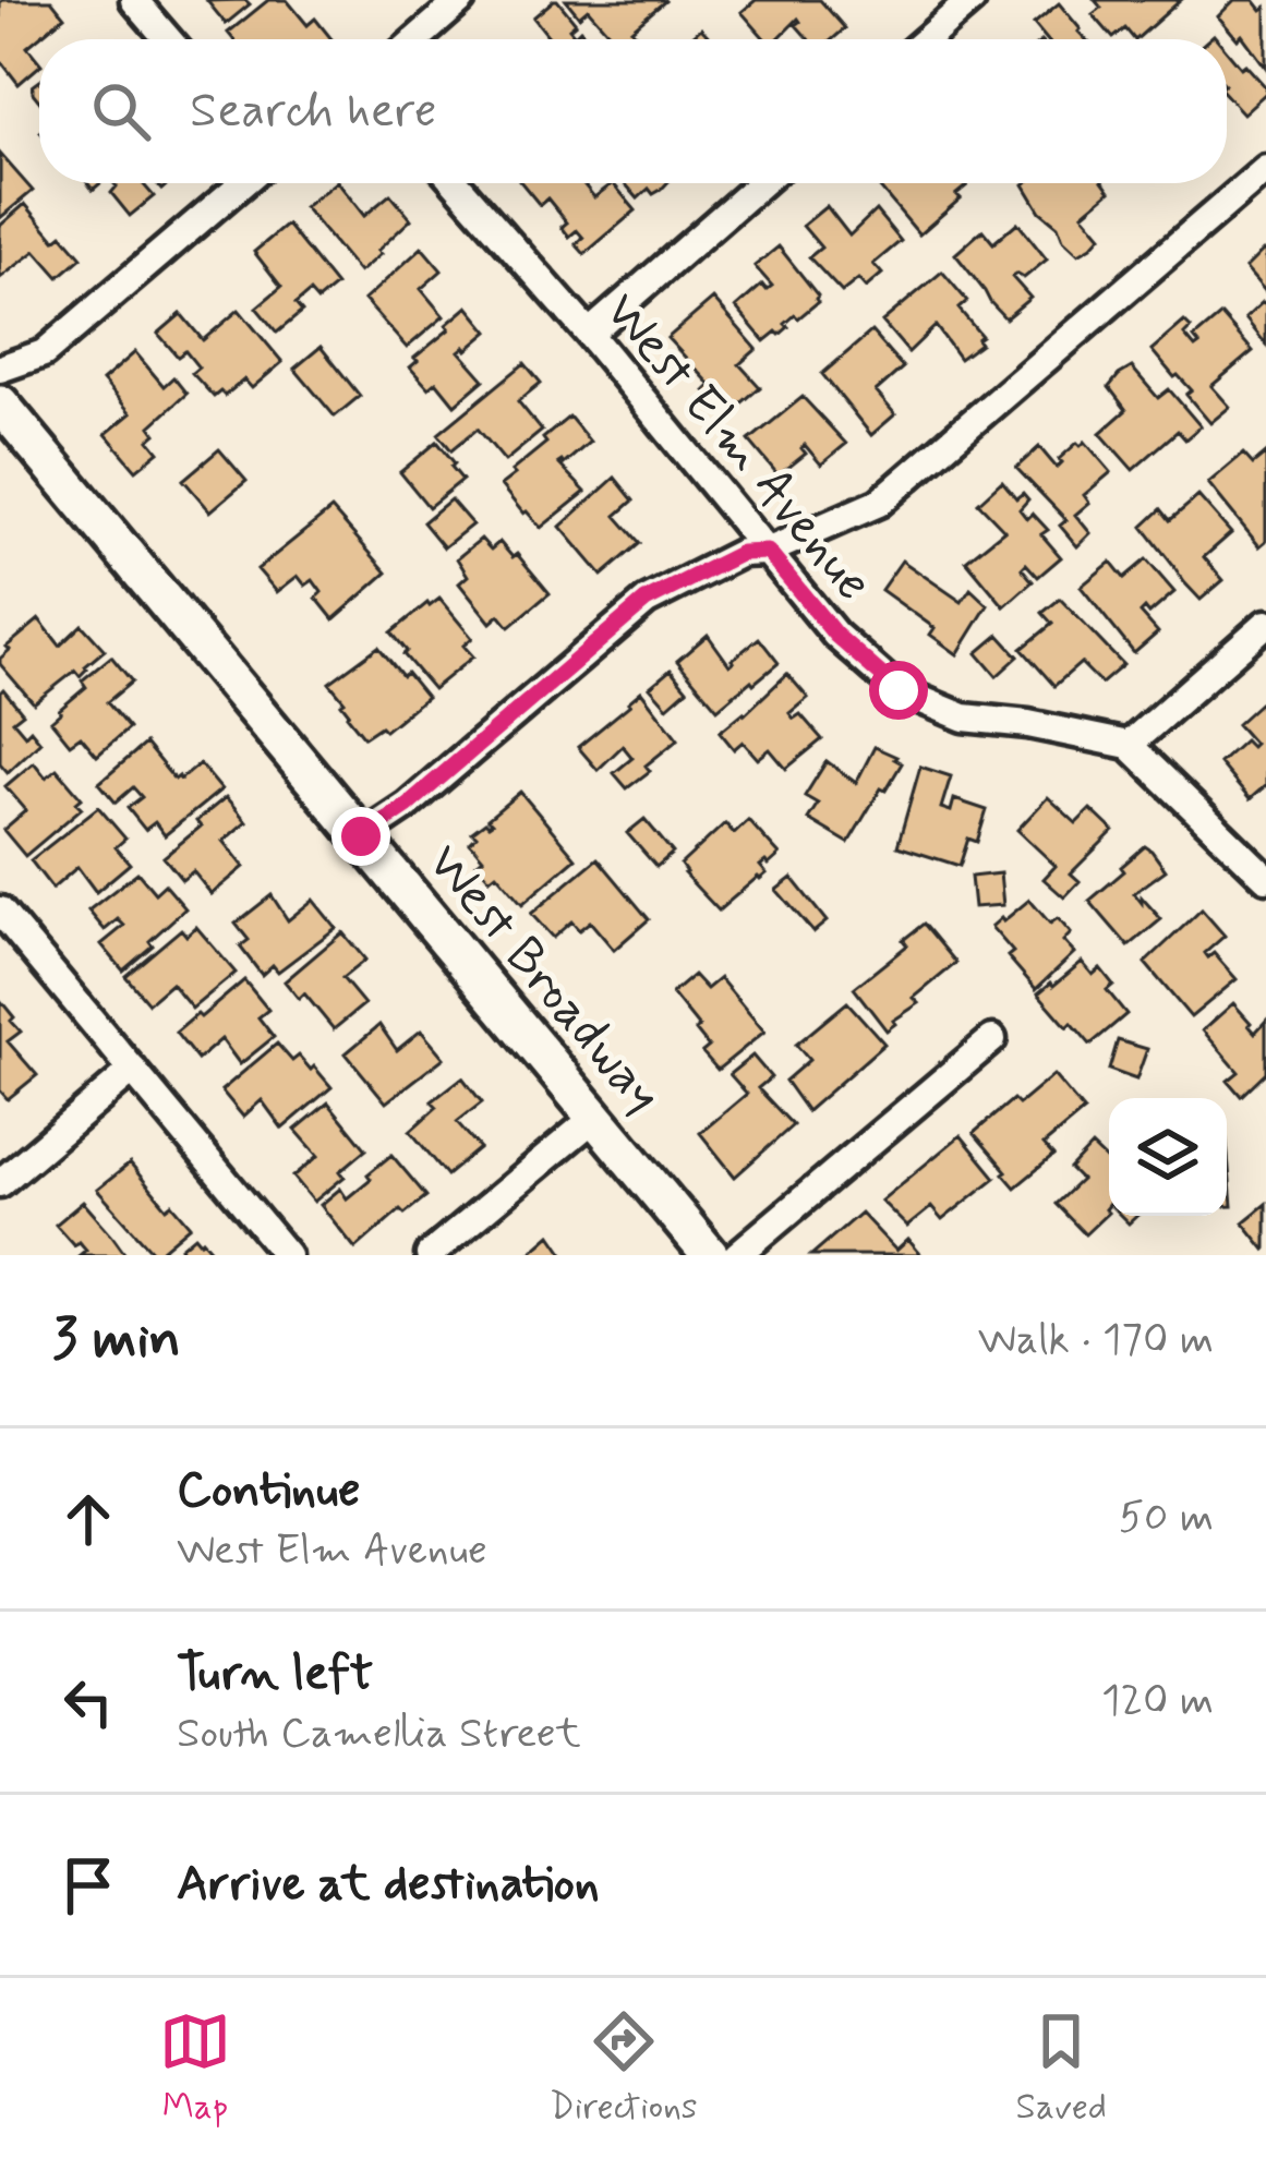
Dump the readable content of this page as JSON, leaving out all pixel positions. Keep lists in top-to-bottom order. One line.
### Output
{"streets":{"main road":["West Broadway"],"street":["West Elm Avenue"]},"page":{"search":"Search here","heading":["3 min","Walk · 170 m"],"list":[["Continue","West Elm Avenue","50 m"],["Turn left","South Camellia Street","120 m"],"Arrive at destination"],"nav":["Map","Directions","Saved"]}}
